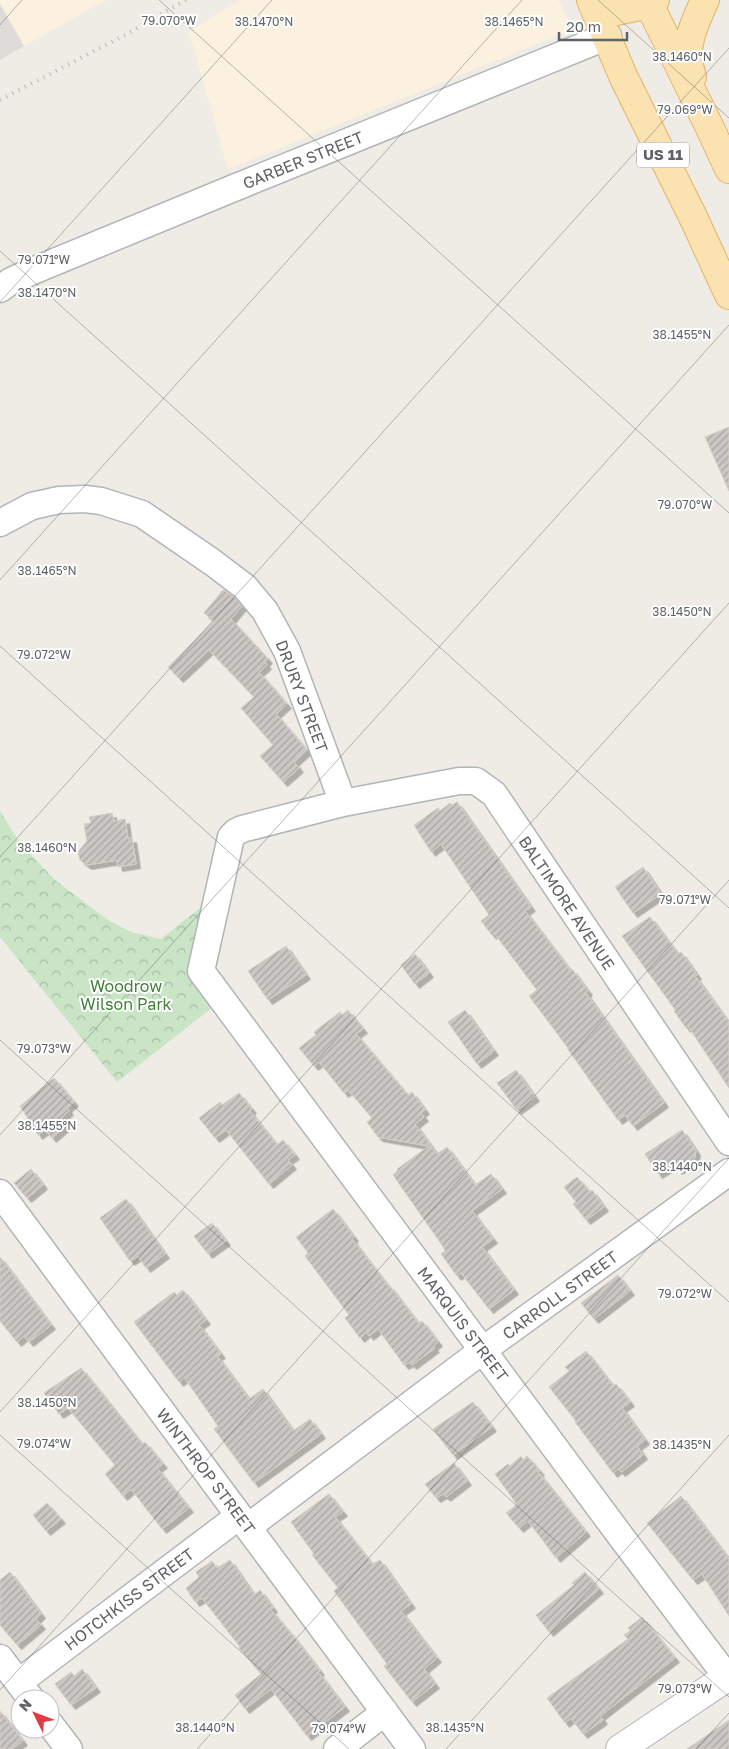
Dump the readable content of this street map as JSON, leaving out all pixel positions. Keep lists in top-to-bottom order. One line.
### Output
{"streets":{"main road":["US 11"],"street":["GARBER STREET","DRURY STREET","BALTIMORE AVENUE","CARROLL STREET","MARQUIS STREET","WINTHROP STREET","HOTCHKISS STREET"]},"crossings":[["US 11","GARBER STREET"],["DRURY STREET","BALTIMORE AVENUE"],["DRURY STREET","MARQUIS STREET"],["BALTIMORE AVENUE","MARQUIS STREET"],["CARROLL STREET","MARQUIS STREET"],["CARROLL STREET","WINTHROP STREET"],["CARROLL STREET","HOTCHKISS STREET"],["WINTHROP STREET","HOTCHKISS STREET"]],"parks":["Woodrow Wilson Park"],"scale_bar":"20 m","north":"top left","coordinates":["79.070°W","38.1470°N","38.1465°N","38.1460°N","79.069°W","79.071°W","38.1455°N","38.1450°N","79.072°W","79.073°W","38.1440°N","79.074°W","38.1435°N"]}
